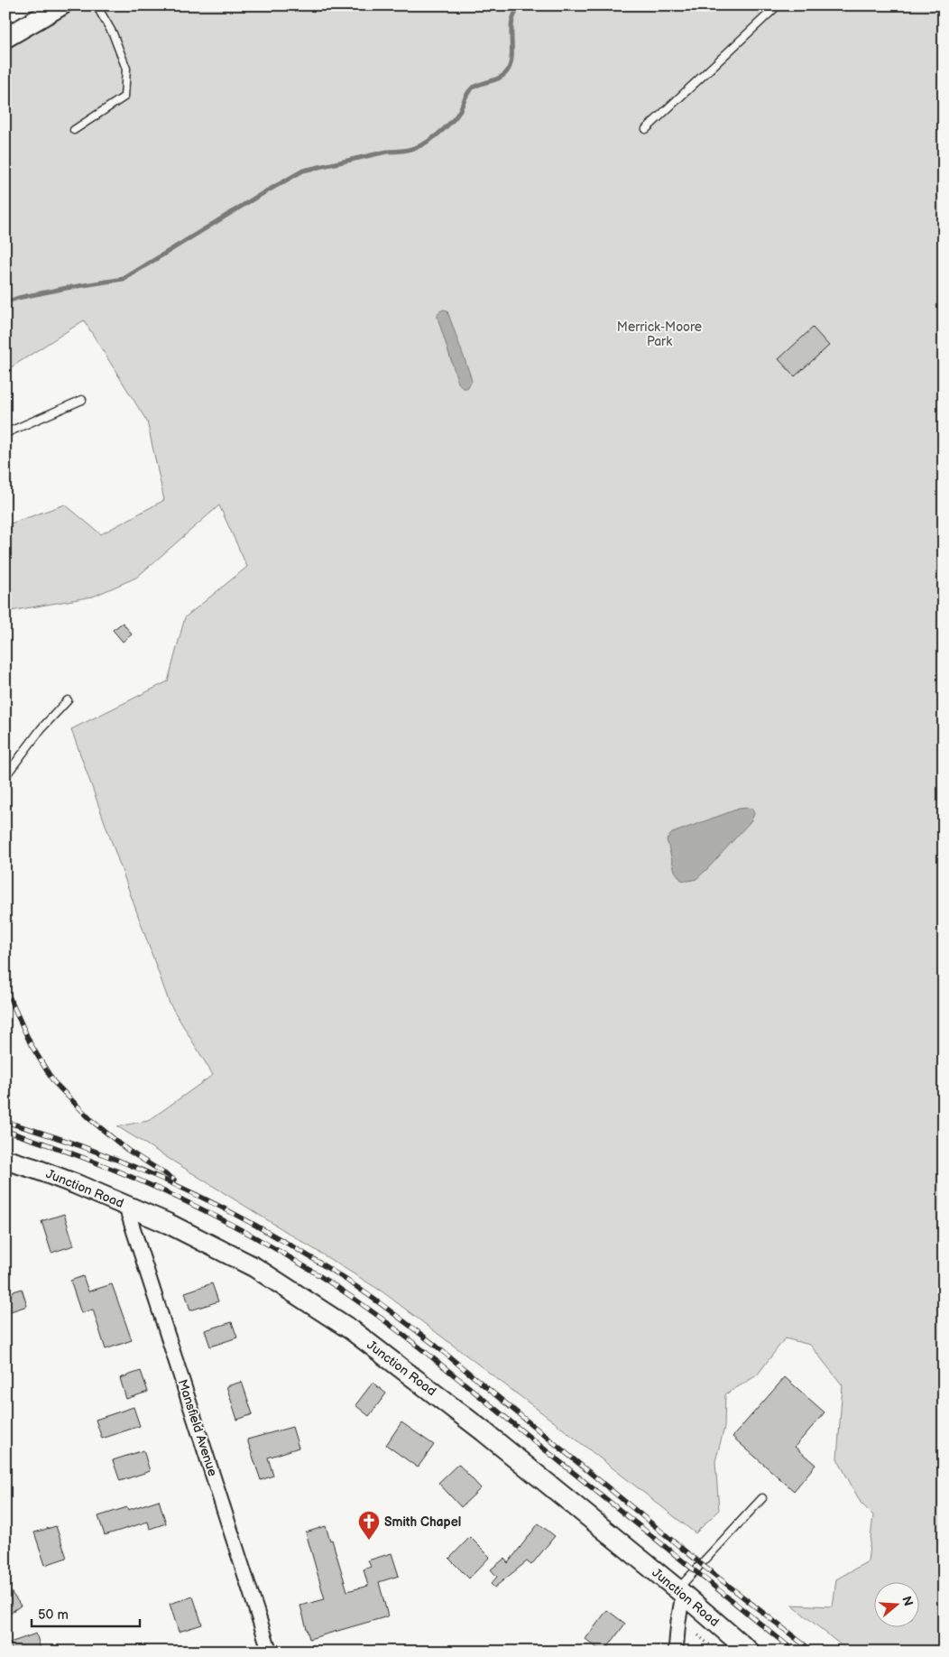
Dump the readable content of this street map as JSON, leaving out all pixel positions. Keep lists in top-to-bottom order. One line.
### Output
{"streets":{"street":["Junction Road","Mansfield Avenue"]},"crossings":[["Junction Road","Mansfield Avenue"]],"parks":["Merrick-Moore Park"],"places":{"church":["Smith Chapel"]},"scale_bar":"50 m","north":"right"}
